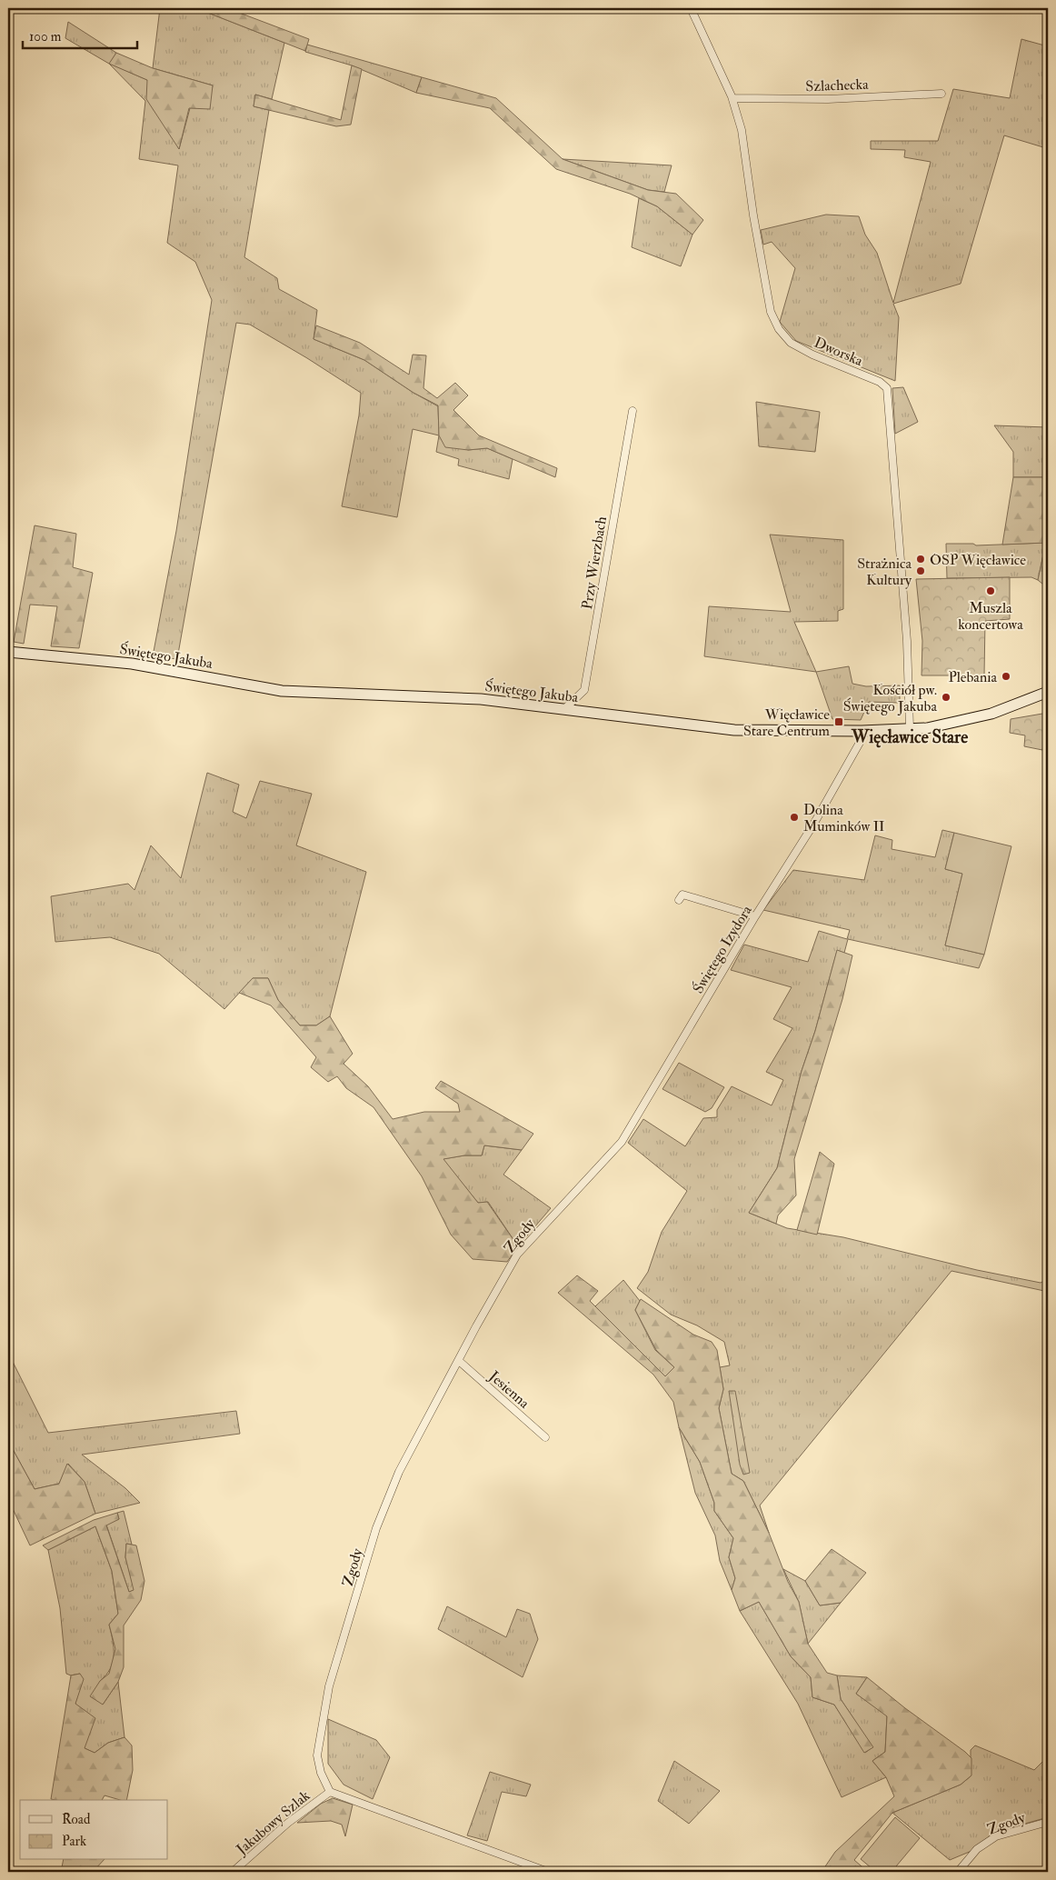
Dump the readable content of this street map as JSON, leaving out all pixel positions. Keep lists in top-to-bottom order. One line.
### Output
{"streets":{"street":["Szlachecka","Dworska","Przy Wierzbach","Świętego Jakuba","Świętego Izydora","Zgody","Jesienna","Jakubowy Szlak"]},"crossings":[["Szlachecka","Dworska"],["Dworska","Świętego Jakuba"],["Przy Wierzbach","Świętego Jakuba"],["Świętego Jakuba","Świętego Izydora"],["Świętego Izydora","Zgody"],["Zgody","Jesienna"],["Zgody","Jakubowy Szlak"]],"districts":["Więcławice Stare"],"places":{"other":["OSP Więcławice","Strażnica Kultury","Muszla koncertowa","Plebania","Kościół pw. Świętego Jakuba","Dolina Muminków II"],"transit":["Więcławice Stare Centrum"]},"legend":["Road","Park"],"scale_bar":"100 m"}
